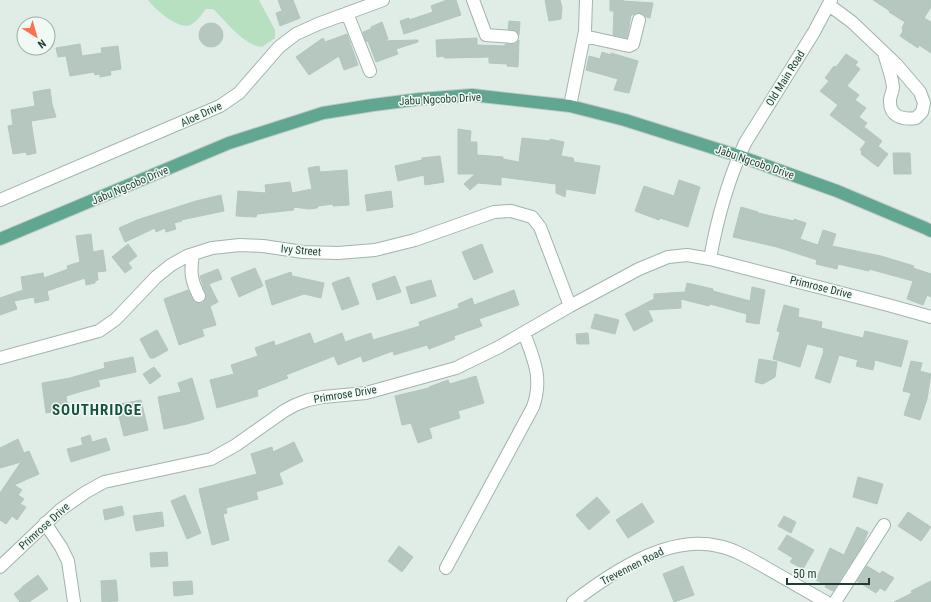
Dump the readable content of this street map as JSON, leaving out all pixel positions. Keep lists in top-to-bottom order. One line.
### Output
{"streets":{"main road":["Jabu Ngcobo Drive"],"street":["Old Main Road","Aloe Drive","Ivy Street","Primrose Drive","Trevennen Road"]},"crossings":[["Old Main Road","Jabu Ngcobo Drive"],["Ivy Street","Primrose Drive"]],"districts":["SOUTHRIDGE"],"scale_bar":"50 m","north":"bottom right"}
